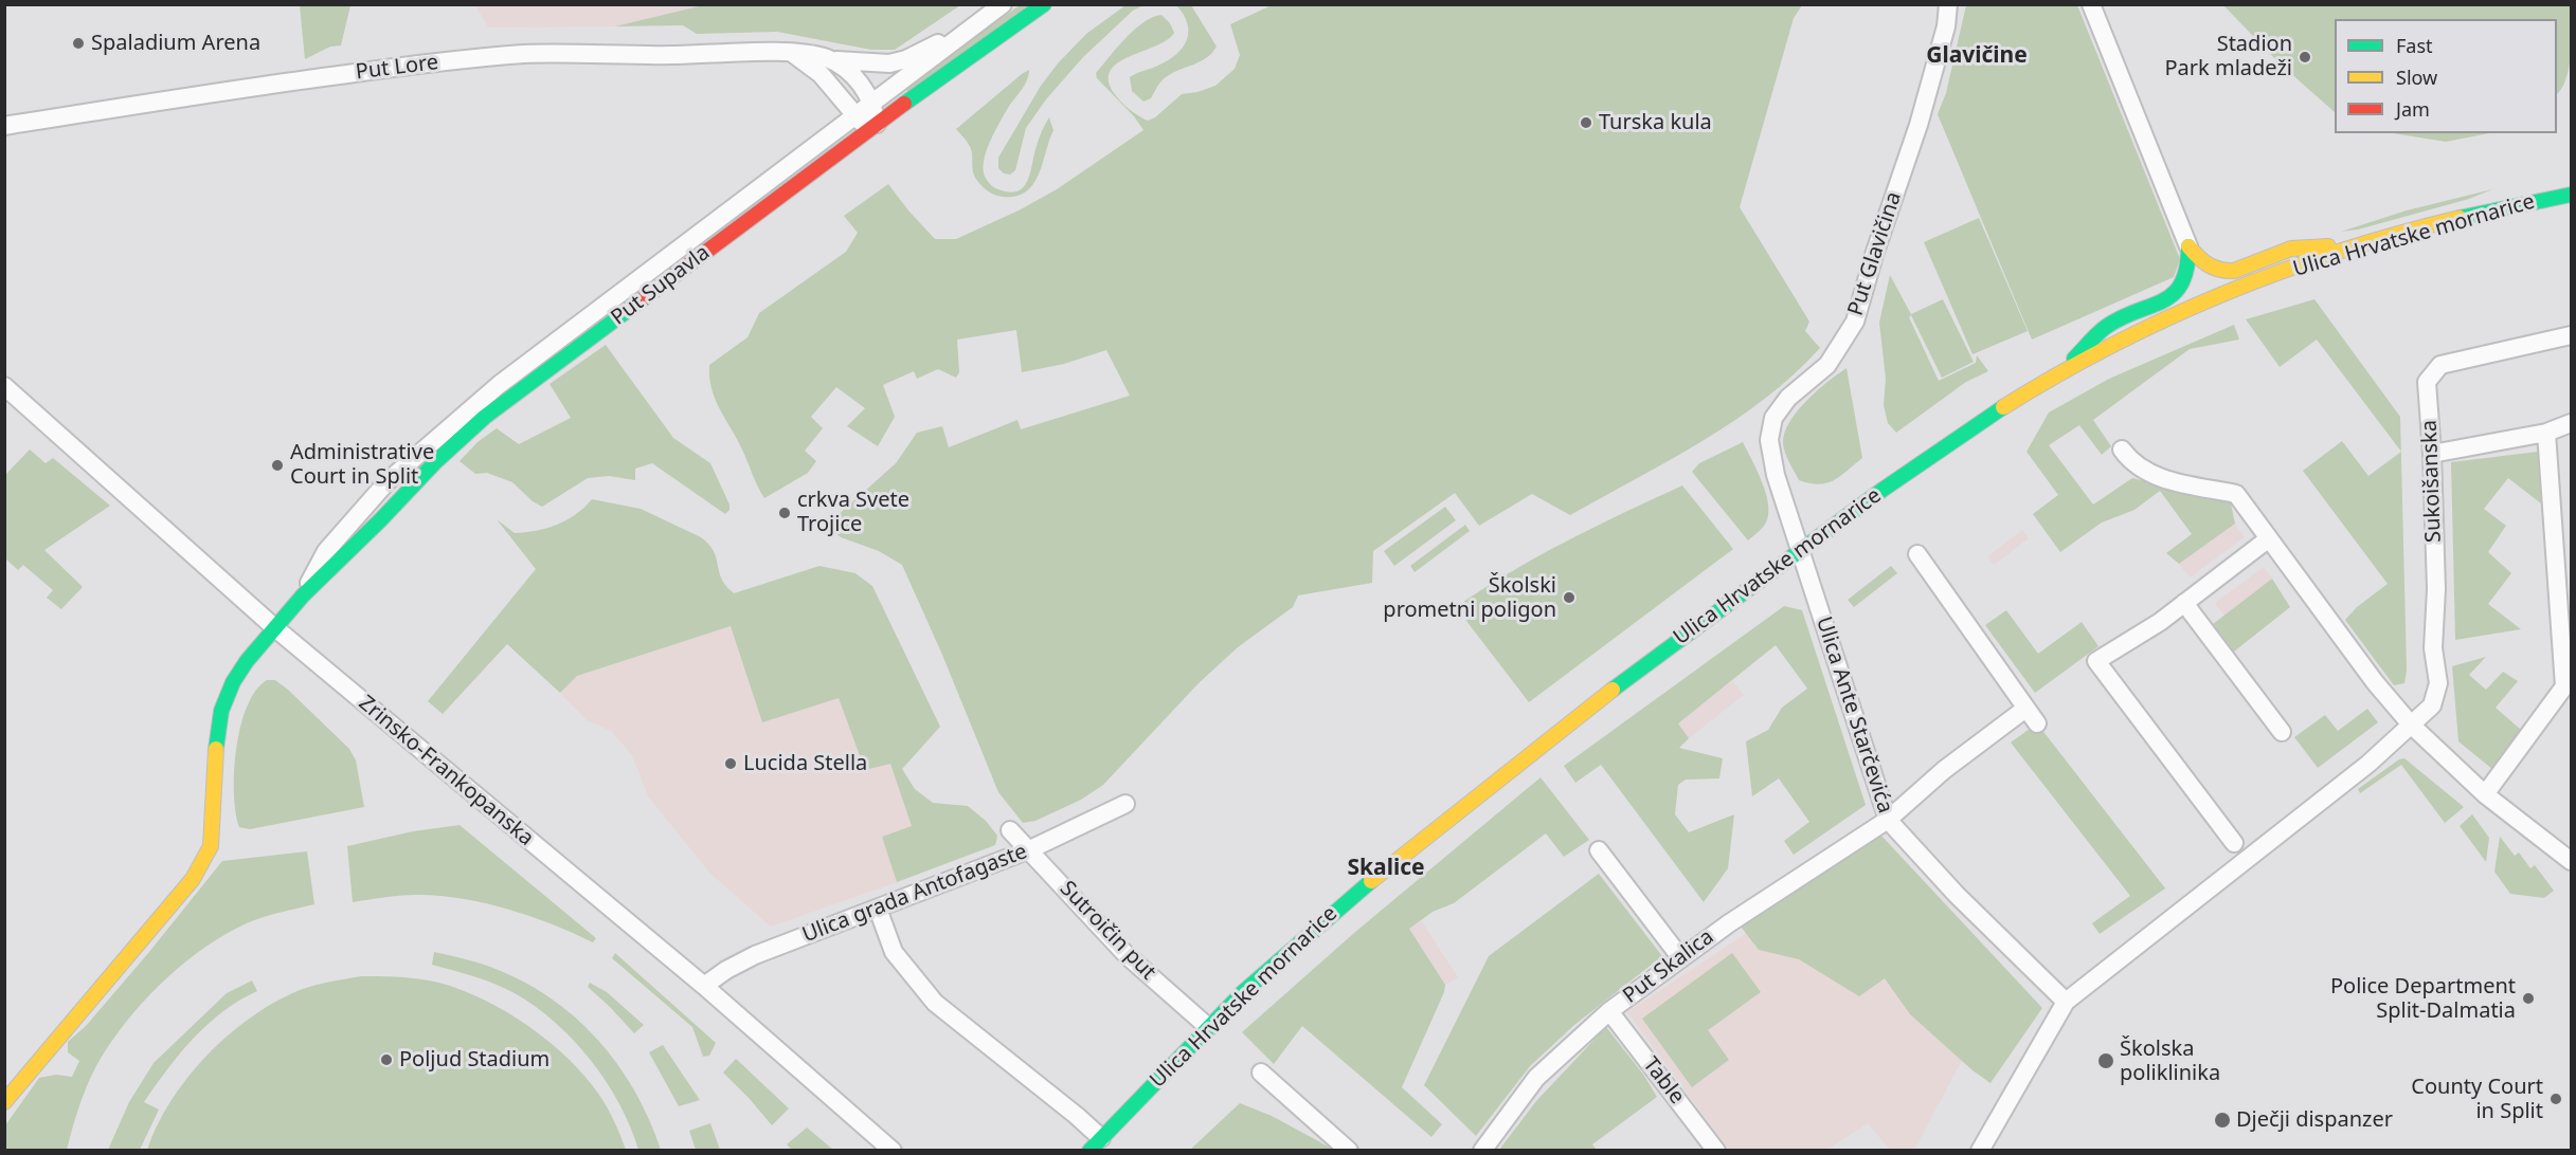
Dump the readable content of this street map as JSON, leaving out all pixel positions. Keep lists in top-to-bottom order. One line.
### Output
{"streets":{"main road":["Ulica Hrvatske mornarice","Put Supavla"],"street":["Put Lore","Put Glavičina","Sukoišanska","Ulica Ante Starčevića","Zrinsko-Frankopanska","Ulica grada Antofagaste","Sutroičin put","Put Skalica","Table"]},"crossings":[["Put Lore","Put Supavla"],["Ulica Hrvatske mornarice","Put Glavičina"],["Ulica Hrvatske mornarice","Ulica Ante Starčevića"],["Ulica Hrvatske mornarice","Ulica grada Antofagaste"],["Ulica Hrvatske mornarice","Sutroičin put"],["Put Glavičina","Ulica Ante Starčevića"],["Put Supavla","Zrinsko-Frankopanska"],["Ulica Ante Starčevića","Put Skalica"],["Zrinsko-Frankopanska","Ulica grada Antofagaste"],["Ulica grada Antofagaste","Sutroičin put"],["Put Skalica","Table"]],"districts":["Glavičine","Skalice"],"places":["Spaladium Arena","Stadion Park mladeži","Turska kula","Administrative Court in Split","crkva Svete Trojice","Školski prometni poligon","Lucida Stella","Police Department Split-Dalmatia","Poljud Stadium","Školska poliklinika","County Court in Split","Dječji dispanzer"],"legend":["Fast","Slow","Jam"]}
